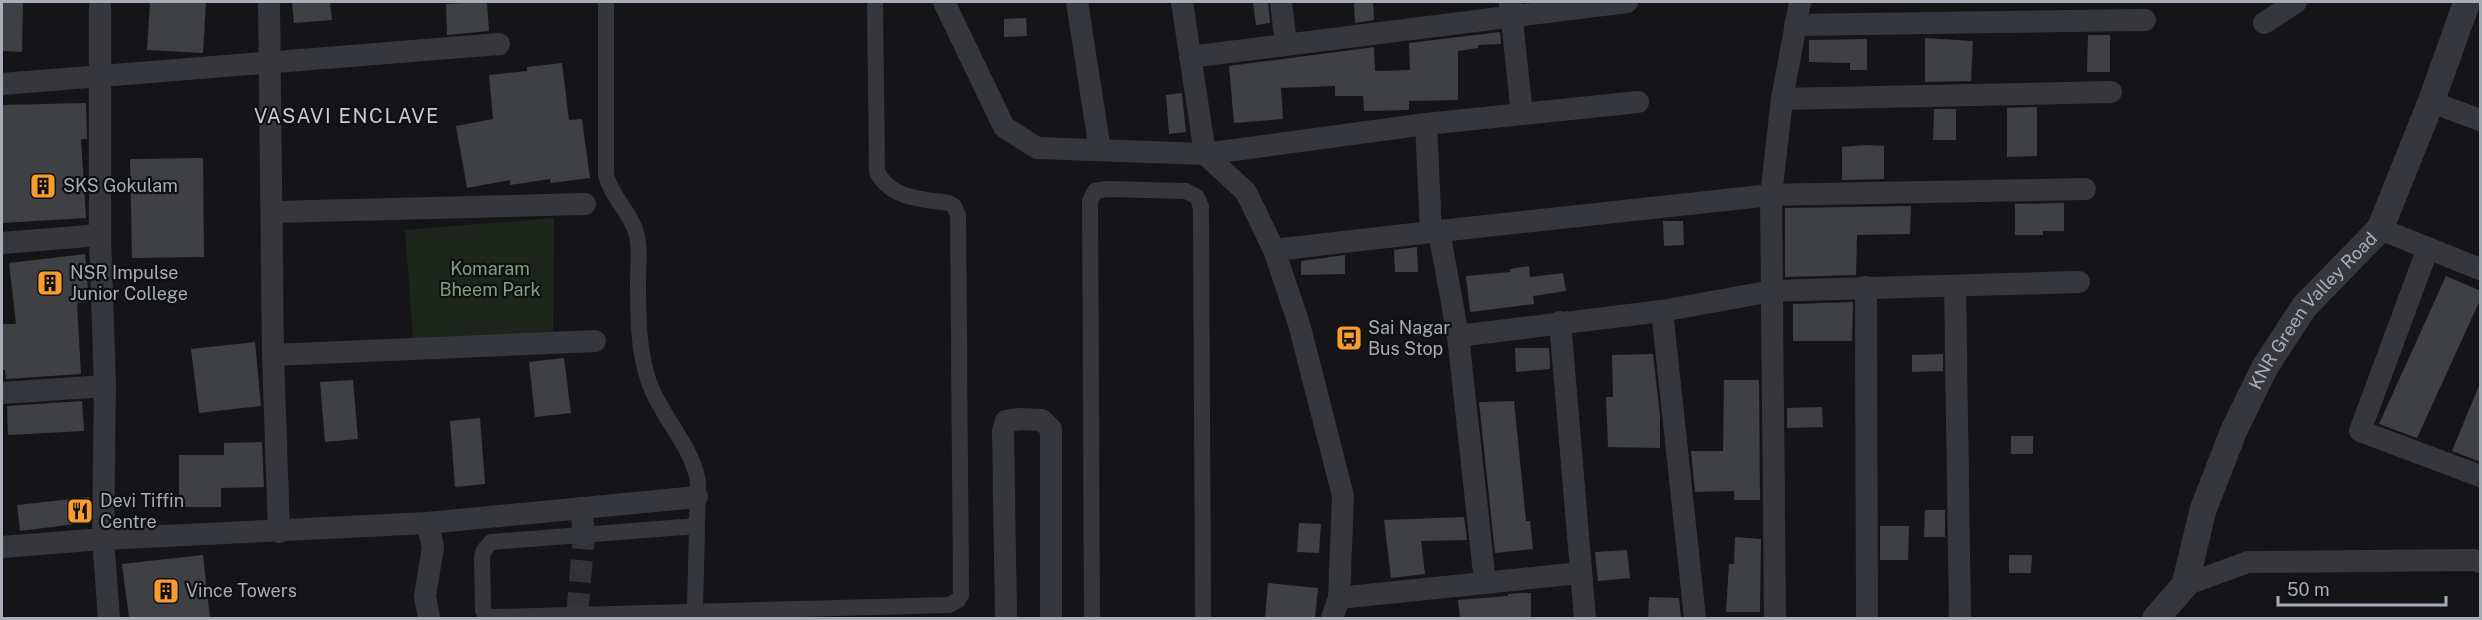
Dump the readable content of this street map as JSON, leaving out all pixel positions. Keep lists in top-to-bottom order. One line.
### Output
{"streets":{"street":["KNR Green Valley Road"]},"districts":["VASAVI ENCLAVE"],"parks":["Komaram Bheem Park"],"places":{"building":["SKS Gokulam","NSR Impulse Junior College","Vince Towers"],"bus stop":["Sai Nagar Bus Stop"],"restaurant":["Devi Tiffin Centre"]},"scale_bar":"50 m"}
